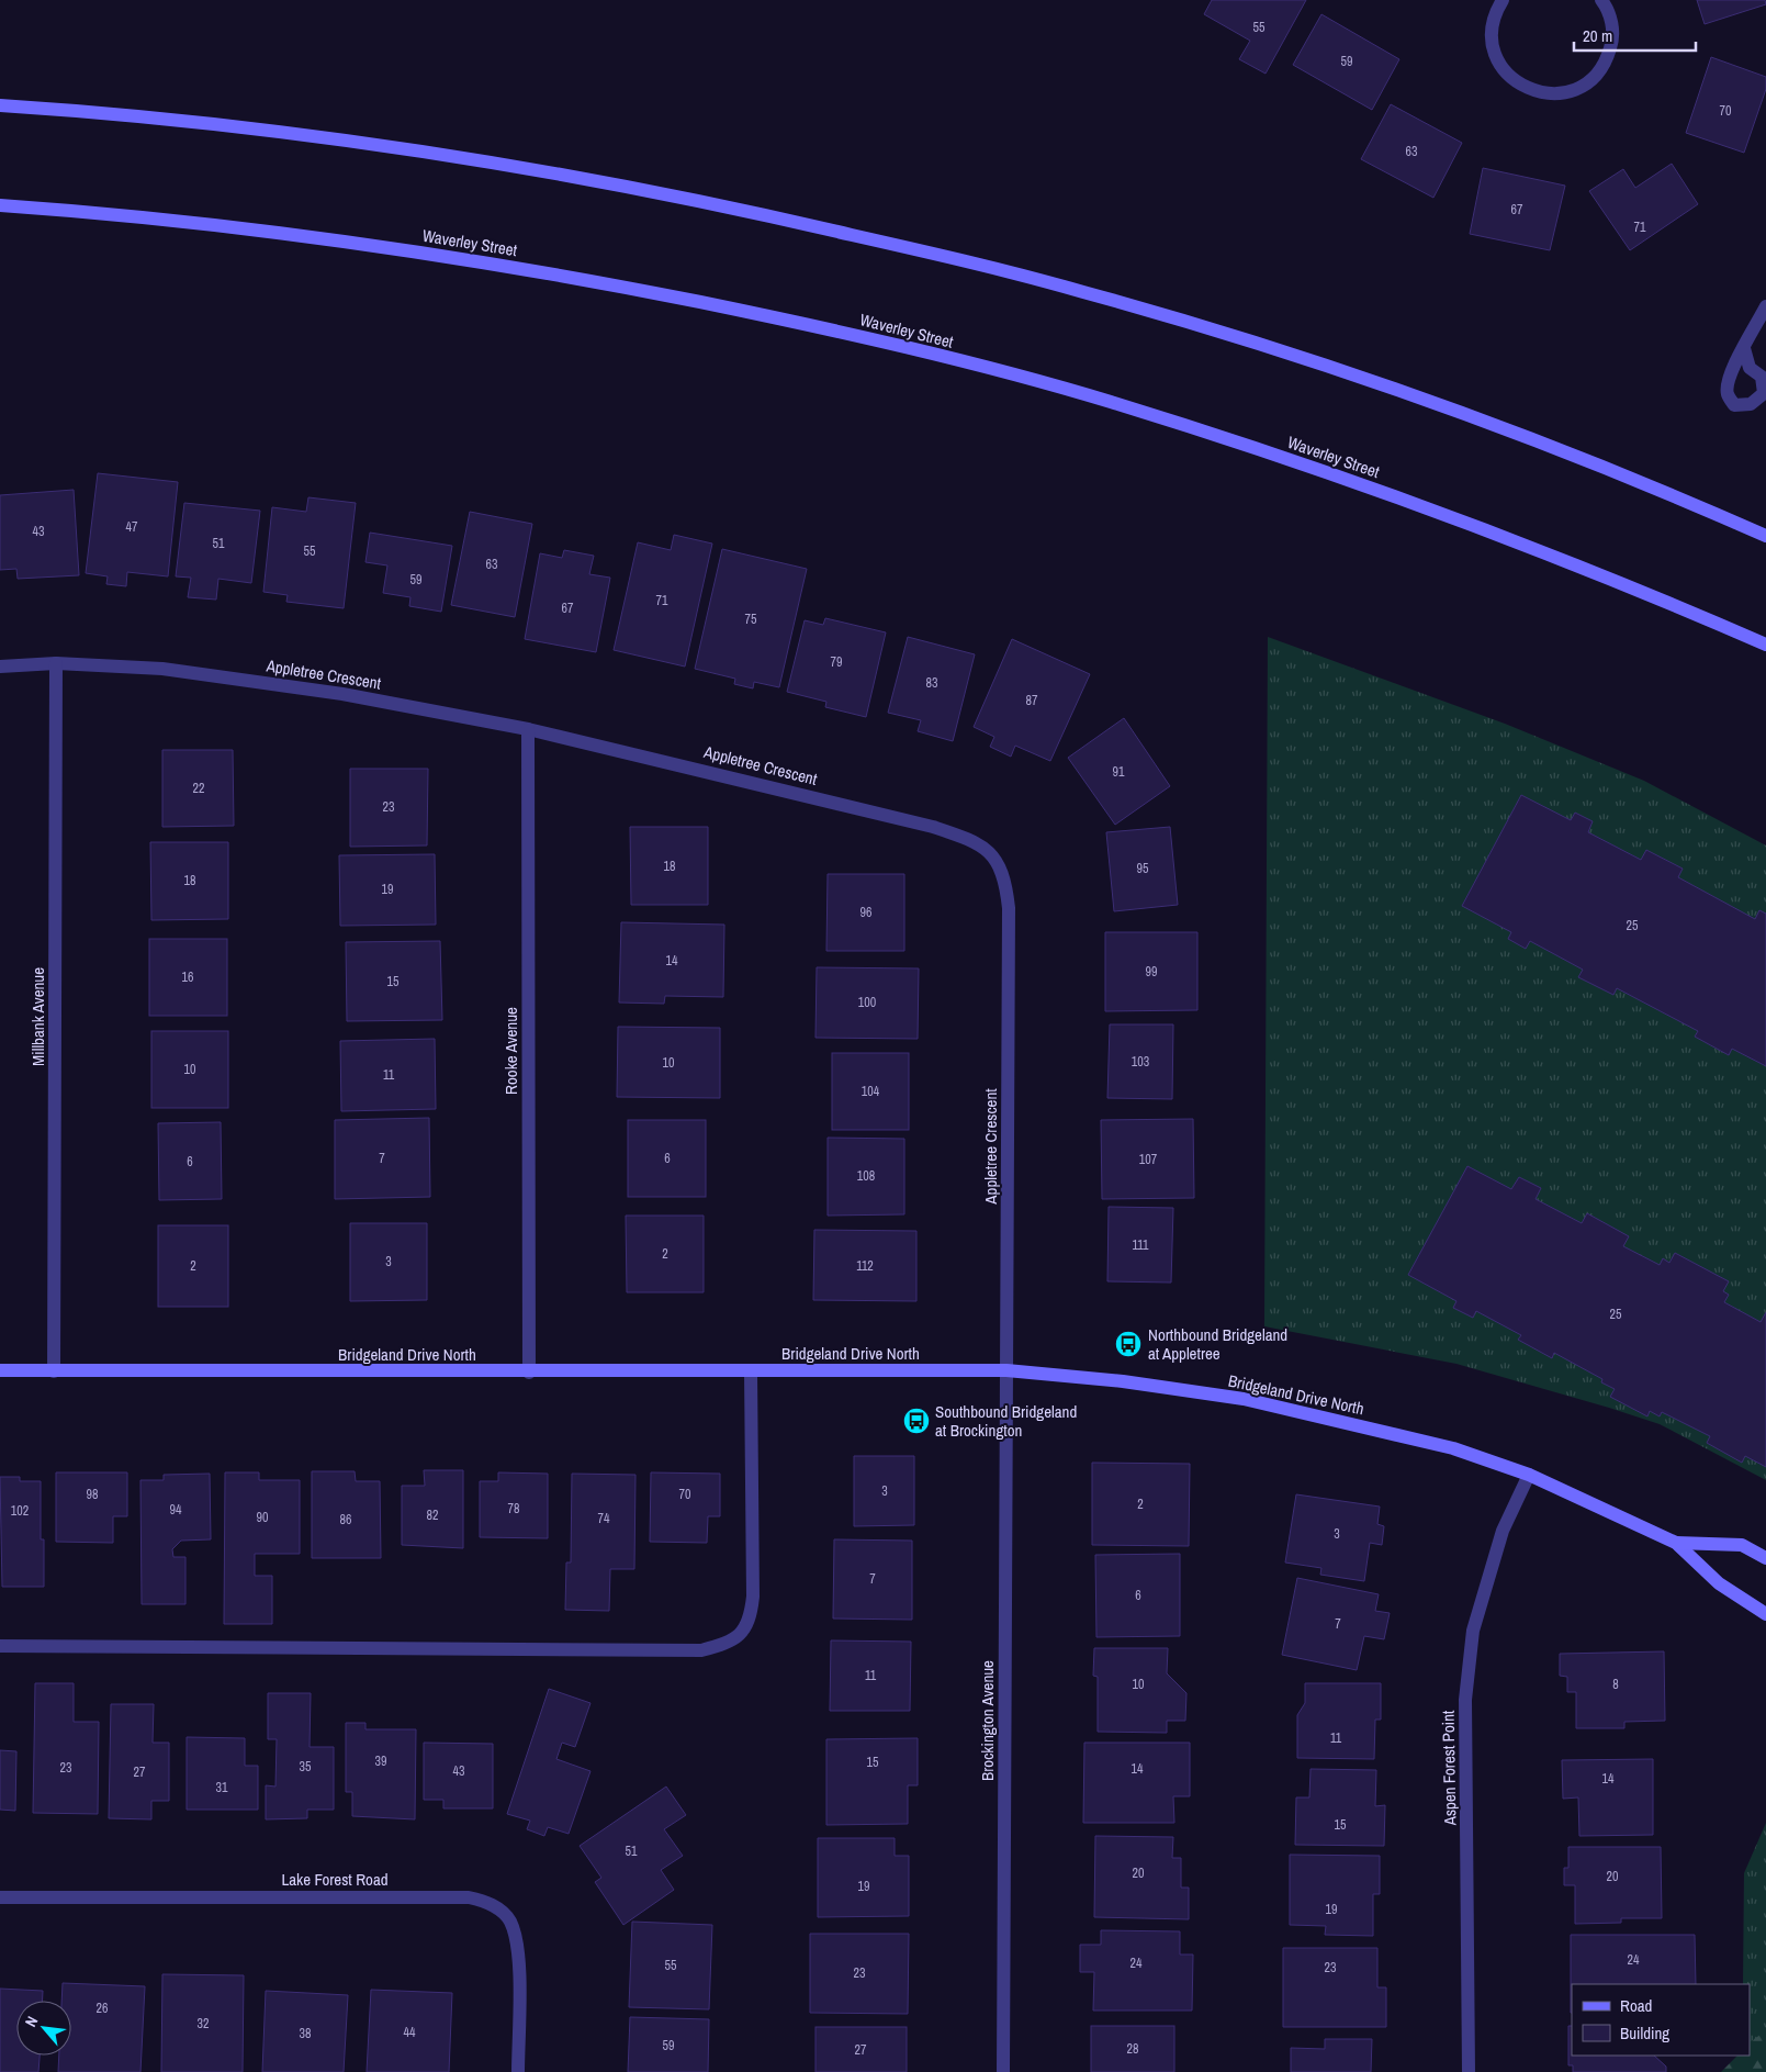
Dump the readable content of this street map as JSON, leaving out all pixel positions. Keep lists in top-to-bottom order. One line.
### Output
{"streets":{"main road":["Waverley Street","Bridgeland Drive North"],"street":["Appletree Crescent","Millbank Avenue","Rooke Avenue","Brockington Avenue","Aspen Forest Point","Lake Forest Road"]},"crossings":[["Appletree Crescent","Millbank Avenue"],["Appletree Crescent","Rooke Avenue"],["Appletree Crescent","Bridgeland Drive North"],["Appletree Crescent","Brockington Avenue"],["Millbank Avenue","Bridgeland Drive North"],["Rooke Avenue","Bridgeland Drive North"],["Bridgeland Drive North","Brockington Avenue"],["Bridgeland Drive North","Aspen Forest Point"]],"places":{"bus stop":["Northbound Bridgeland at Appletree","Southbound Bridgeland at Brockington"]},"house_numbers":["55","59","70","63","67","71","47","43","51","55","63","59","71","67","75","79","83","87","91","22","23","18","95","18","19","96","25","14","99","16","15","100","103","10","10","11","104","7","6","107","6","108","111","2","3","2","112","25","3","98","70","2","78","94","102","82","90","74","86","3","7","6","7","11","10","8","11","39","15","35","23","14","43","27","14","31","15","51","20","20","19","19","24","24","55","23","23","26","32","44","38","59","28","27"],"legend":["Road","Building"],"scale_bar":"20 m","north":"top left"}
